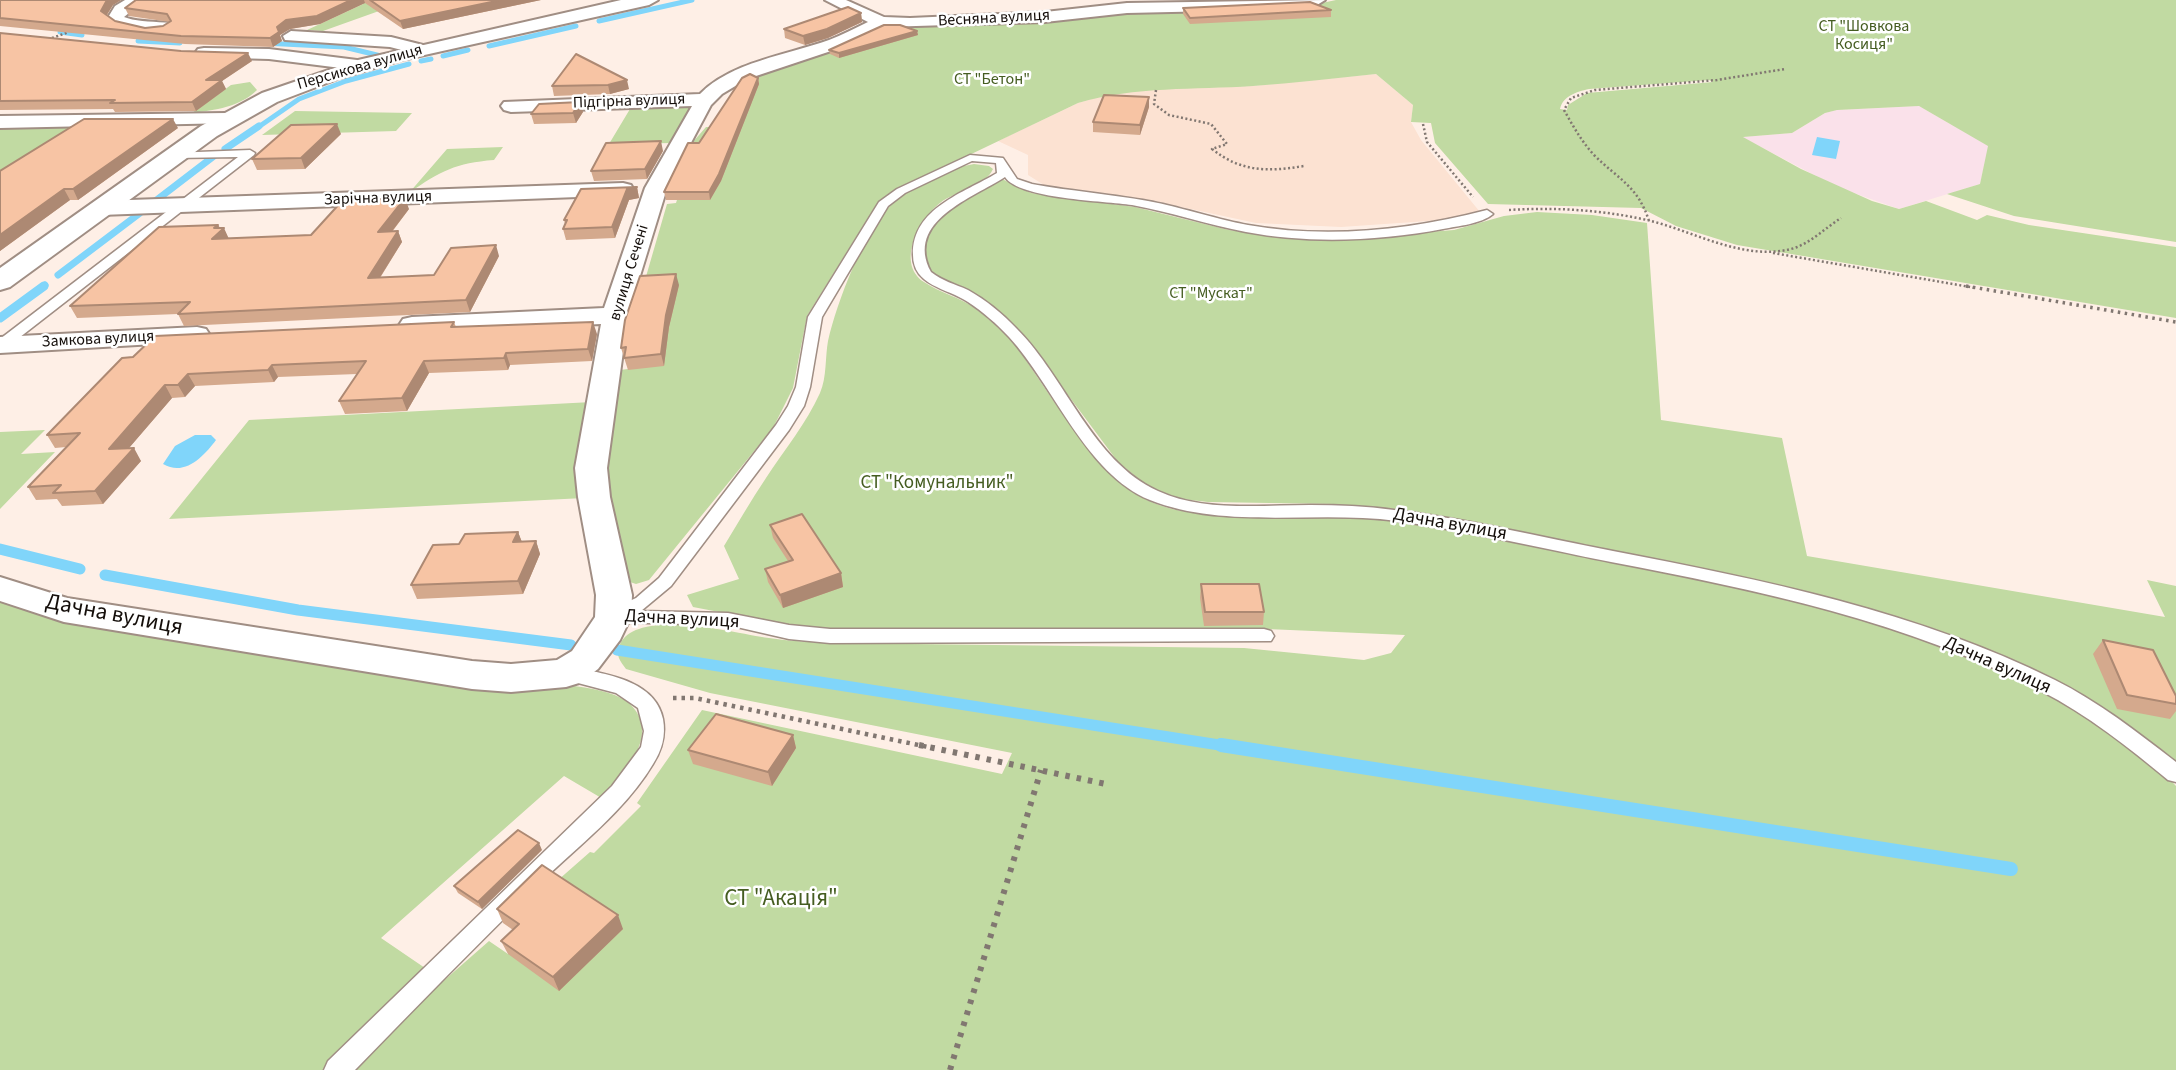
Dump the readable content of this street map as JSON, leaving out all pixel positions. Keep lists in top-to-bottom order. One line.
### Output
{"streets":{"main road":["Персикова вулиця"],"street":["Весняна вулиця","Підгірна вулиця","Зарічна вулиця","вулиця Сечені","Замкова вулиця","Дачна вулиця"]},"crossings":[["Весняна вулиця","вулиця Сечені"],["Персикова вулиця","Зарічна вулиця"],["Підгірна вулиця","вулиця Сечені"],["Зарічна вулиця","вулиця Сечені"],["вулиця Сечені","Дачна вулиця"]],"parks":["СТ \"Шовкова Косиця\"","СТ \"Бетон\"","СТ \"Мускат\"","СТ \"Комунальник\"","СТ \"Акація\""]}
